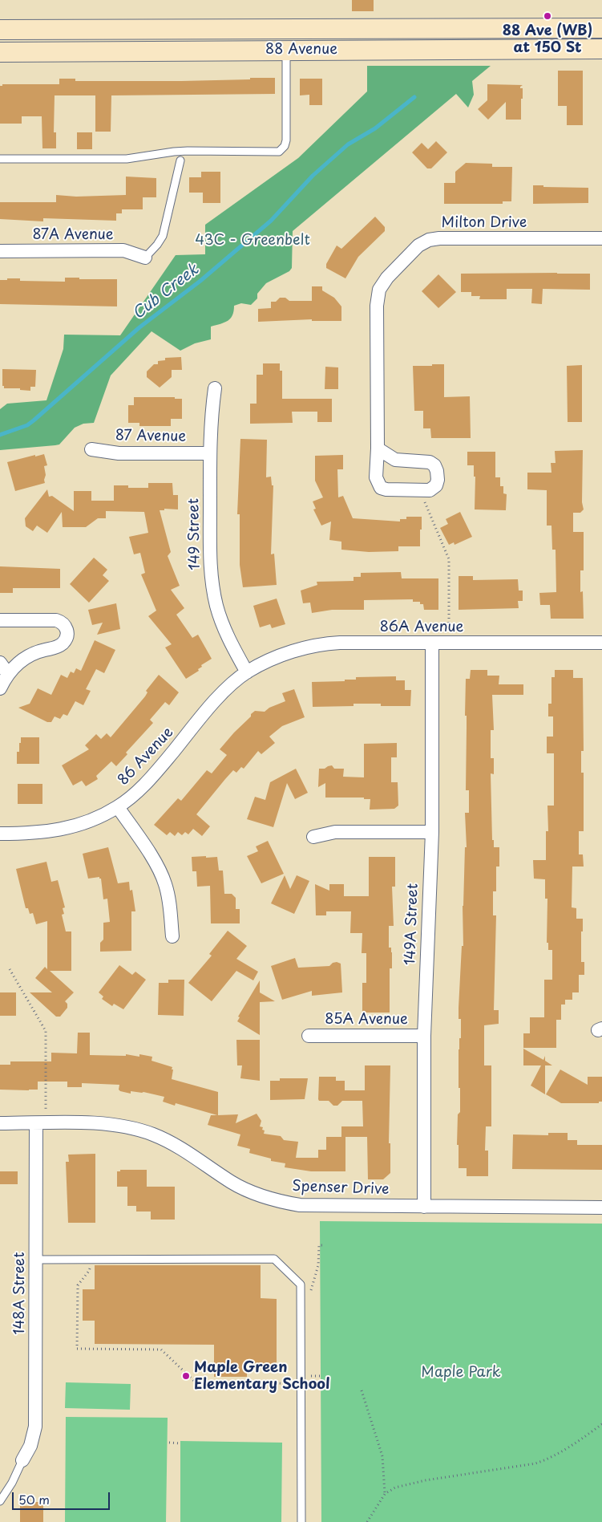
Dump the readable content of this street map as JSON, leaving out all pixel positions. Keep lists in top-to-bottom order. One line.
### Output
{"streets":{"main road":["88 Avenue"],"street":["Milton Drive","87A Avenue","87 Avenue","149 Street","86A Avenue","86 Avenue","149A Street","85A Avenue","Spenser Drive","148A Street"]},"crossings":[["87 Avenue","149 Street"],["149 Street","86A Avenue"],["149 Street","86 Avenue"],["86A Avenue","86 Avenue"],["86A Avenue","149A Street"],["149A Street","85A Avenue"],["149A Street","Spenser Drive"],["Spenser Drive","148A Street"]],"water":["Cub Creek"],"parks":["43C - Greenbelt","Maple Park"],"places":["88 Ave (WB) at 150 St","Maple Green Elementary School"],"scale_bar":"50 m"}
